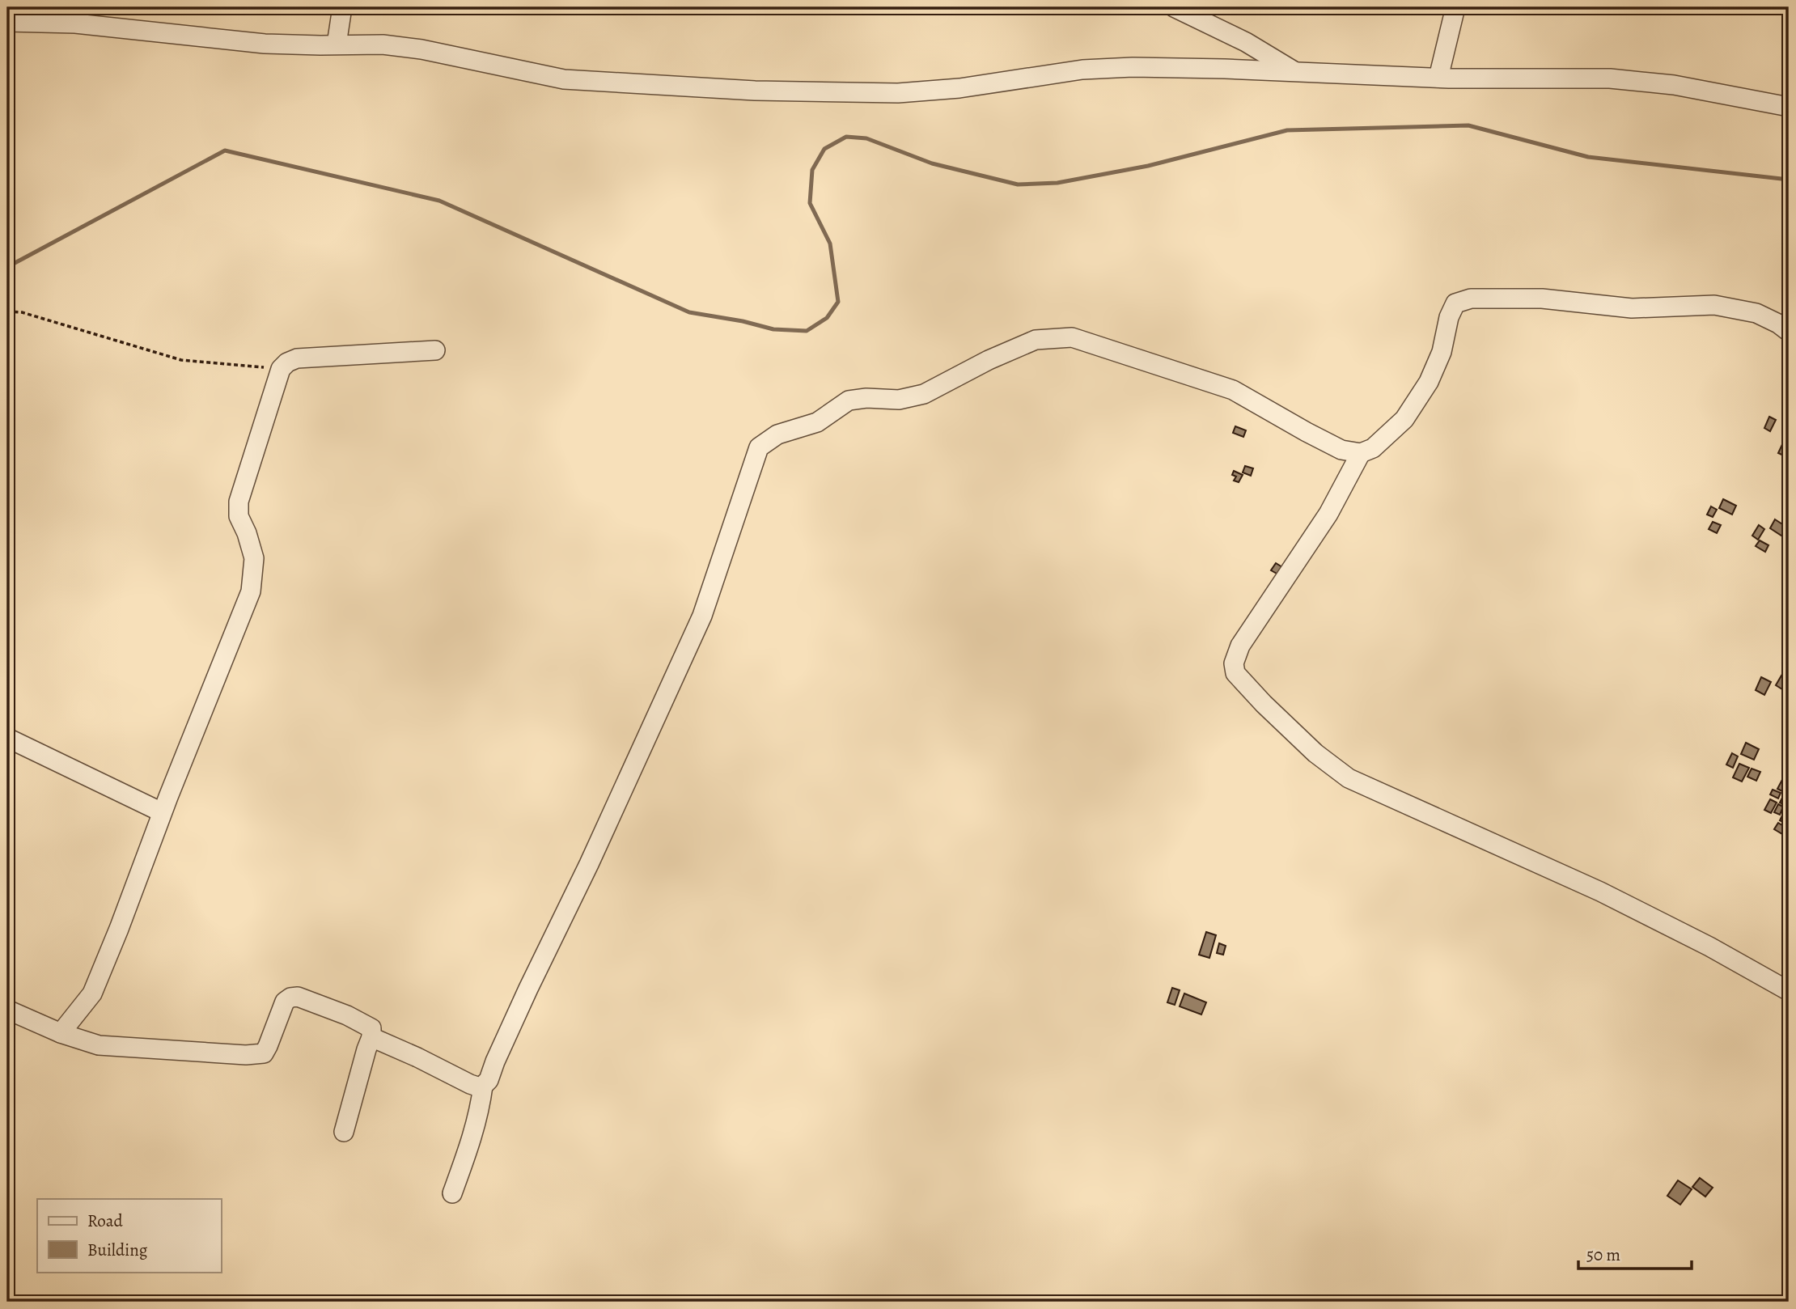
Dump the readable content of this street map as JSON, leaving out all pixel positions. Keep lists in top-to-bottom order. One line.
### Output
{"legend":["Road","Building"],"scale_bar":"50 m"}
